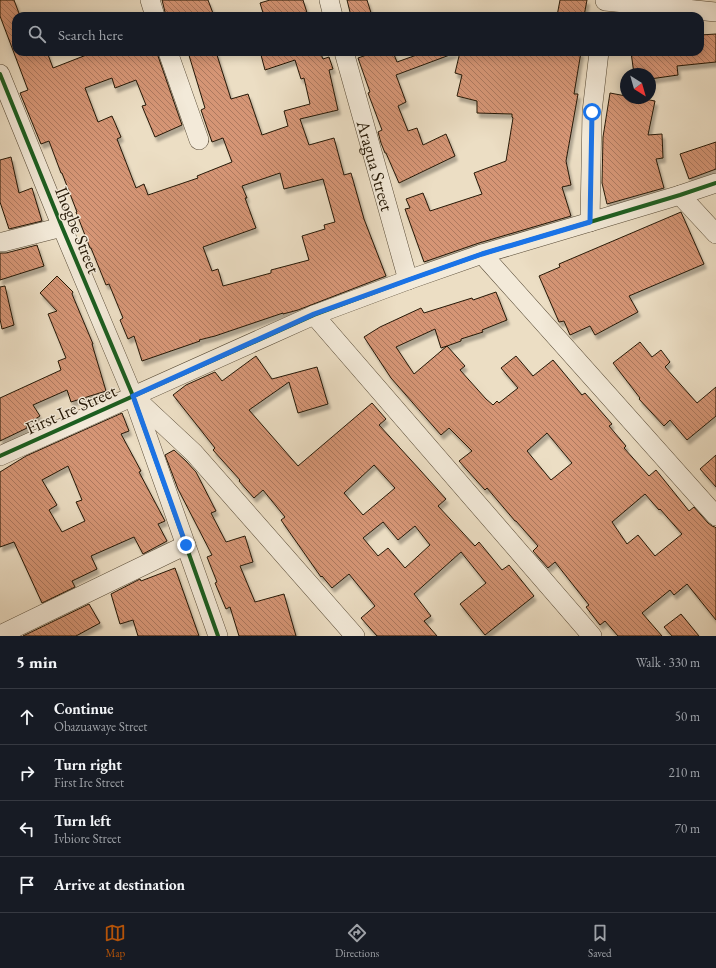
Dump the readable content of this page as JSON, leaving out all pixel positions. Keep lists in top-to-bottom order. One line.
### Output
{"streets":{"street":["Aragua Street","Ihogbe Street","First Ire Street"]},"crossings":[["Aragua Street","First Ire Street"],["Ihogbe Street","First Ire Street"]],"north":"bottom right","page":{"search":"Search here","heading":["5 min","Walk · 330 m"],"list":[["Continue","Obazuawaye Street","50 m"],["Turn right","First Ire Street","210 m"],["Turn left","Ivbiore Street","70 m"],"Arrive at destination"],"nav":["Map","Directions","Saved"]}}
